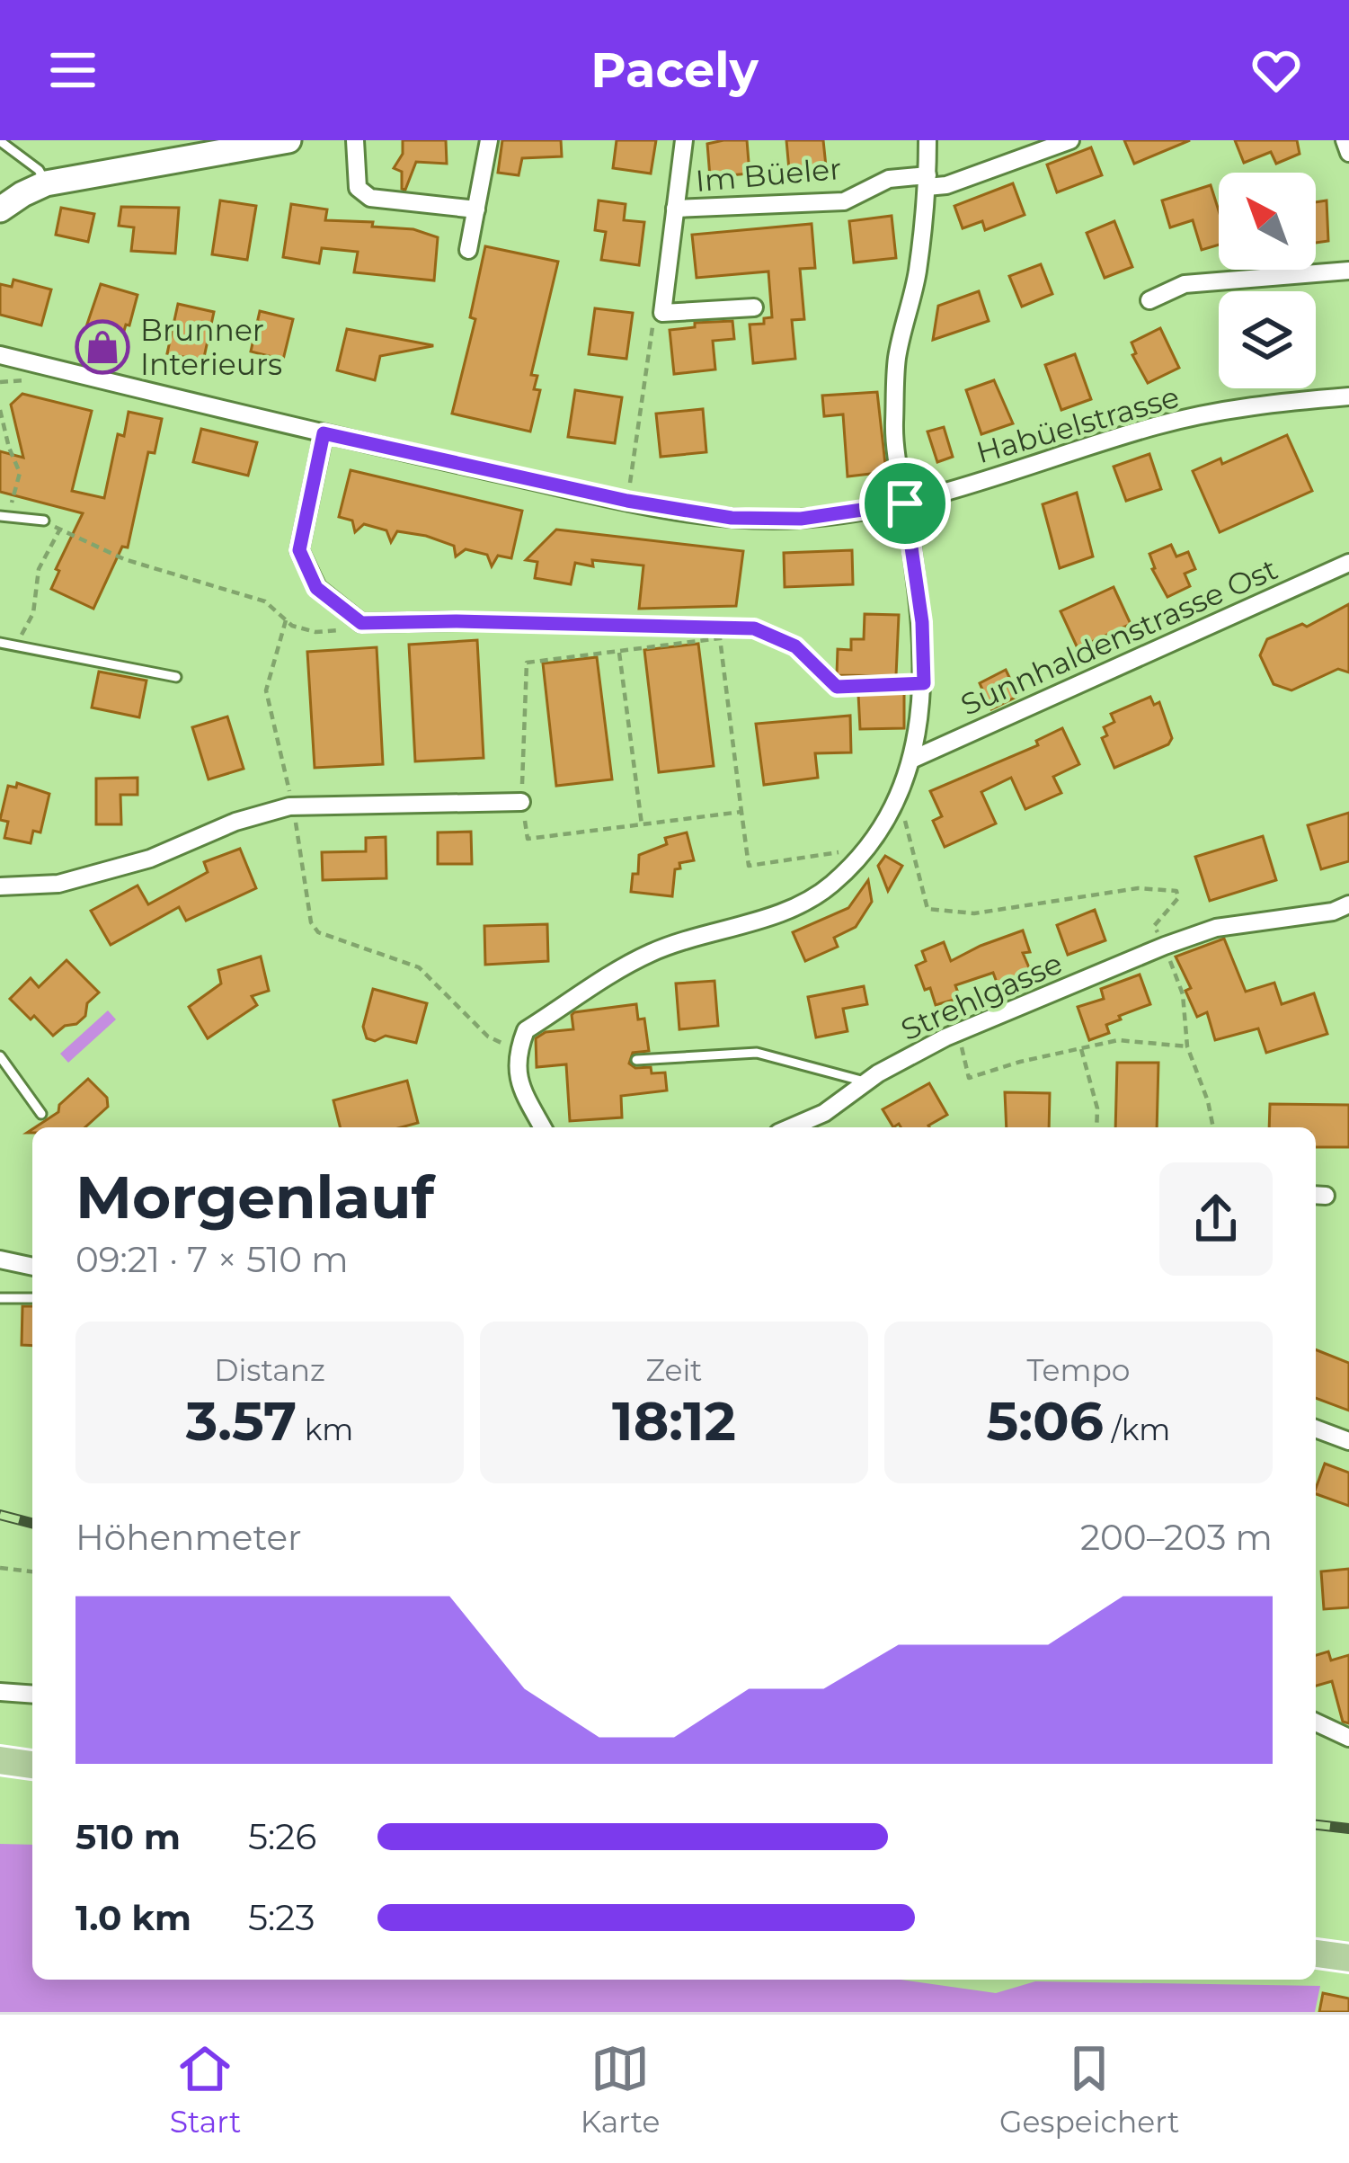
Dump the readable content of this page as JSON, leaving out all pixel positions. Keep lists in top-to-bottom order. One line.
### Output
{"streets":{"street":["Im Büeler","Habüelstrasse","Sunnhaldenstrasse Ost","Strehlgasse"]},"places":{"shop":["Brunner Interieurs"]},"north":"top left","page":{"header":"Pacely","heading":["Morgenlauf","09:21 · 7 × 510 m"],"stats":[["Distanz","3.57 km"],["Zeit","18:12"],["Tempo","5:06 /km"]],"chart":["Höhenmeter","200–203 m"],"list":[{"name":"510 m","note":"5:26"},{"name":"1.0 km","note":"5:23"}],"tabs":["Start","Karte","Gespeichert"]}}
